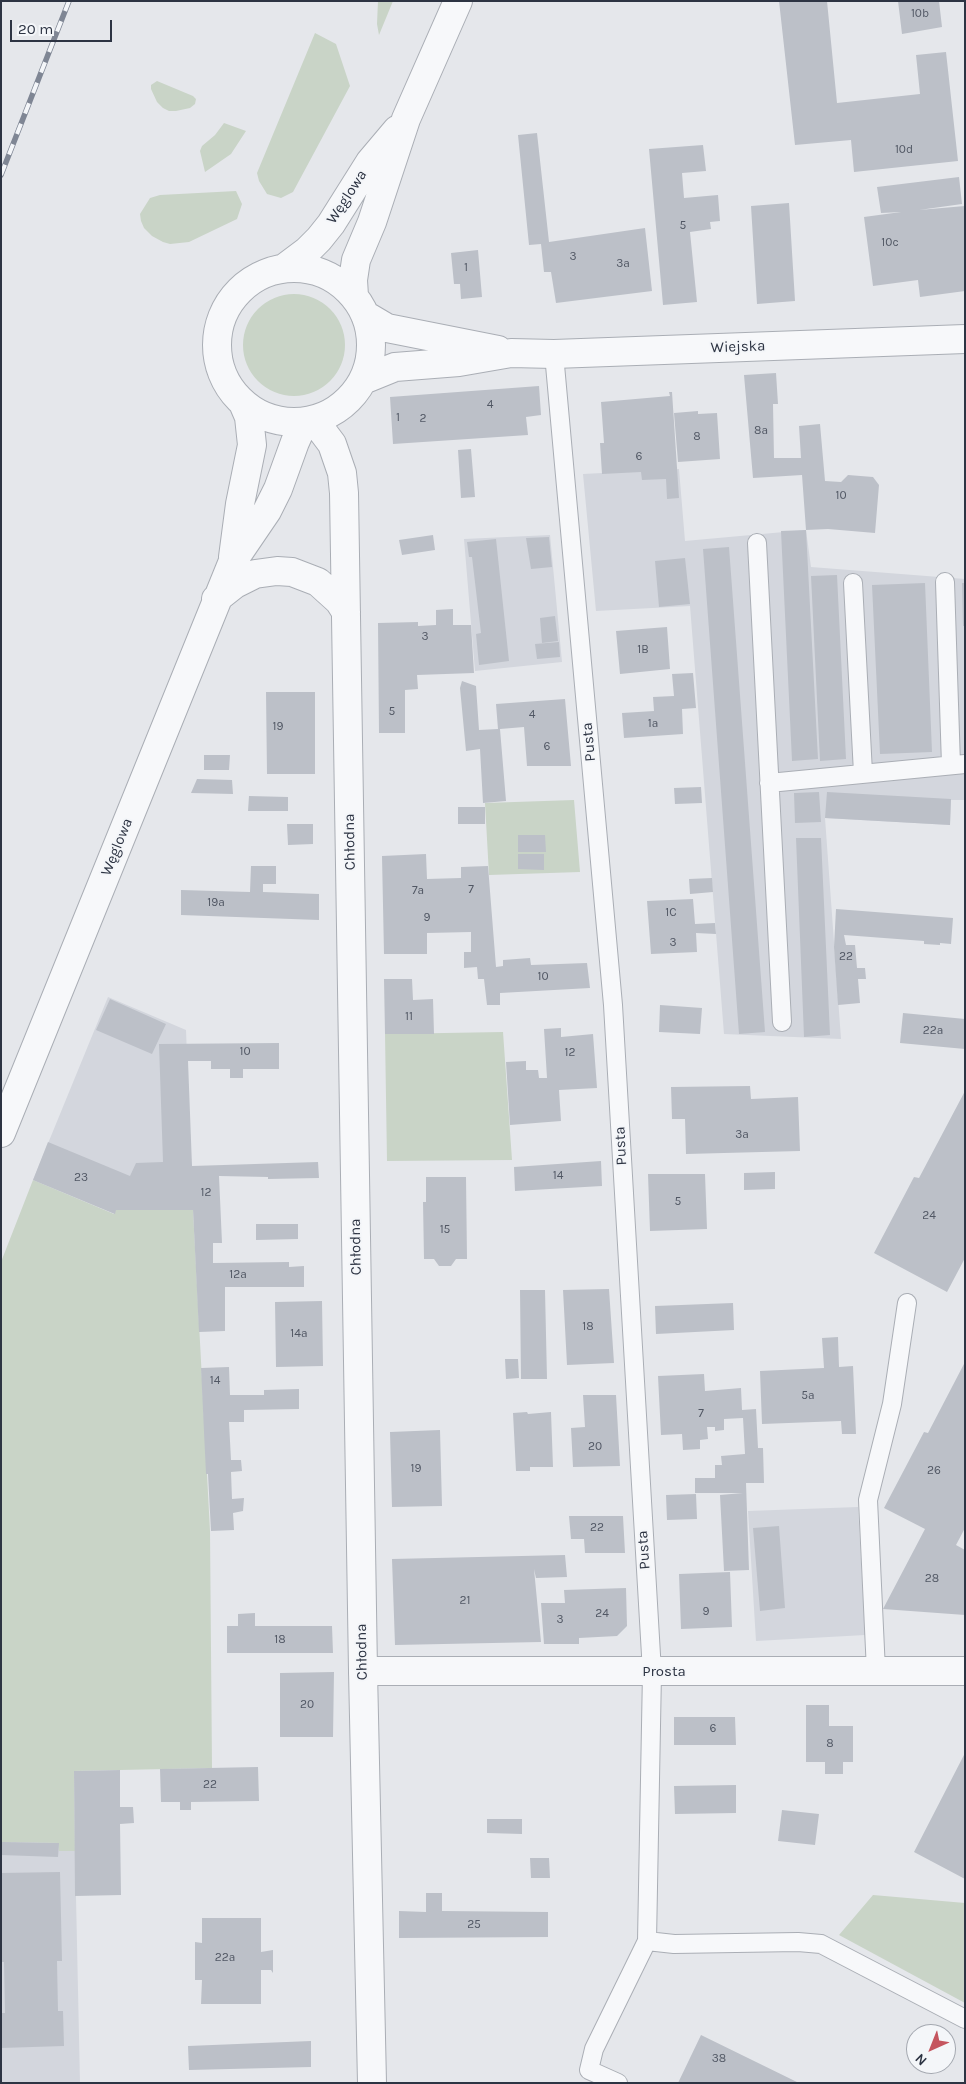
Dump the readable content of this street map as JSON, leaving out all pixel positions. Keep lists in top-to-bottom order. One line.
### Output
{"streets":{"street":["Węglowa","Wiejska","Chłodna","Prosta"],"lane":["Pusta"]},"crossings":[["Węglowa","Wiejska"],["Węglowa","Chłodna"],["Wiejska","Pusta"],["Wiejska","Chłodna"],["Pusta","Prosta"],["Chłodna","Prosta"]],"house_numbers":["10b","10d","5","10c","3","3a","1","4","1","2","8a","8","6","10","3","1B","5","4","1a","19","6","7","7a","19a","1C","9","3","22","10","11","22a","10","12","3a","14","23","12","5","24","15","12a","18","14a","14","5a","7","20","19","26","22","28","21","9","24","3","18","20","6","8","22","25","22a","38"],"scale_bar":"20 m","north":"bottom left"}
